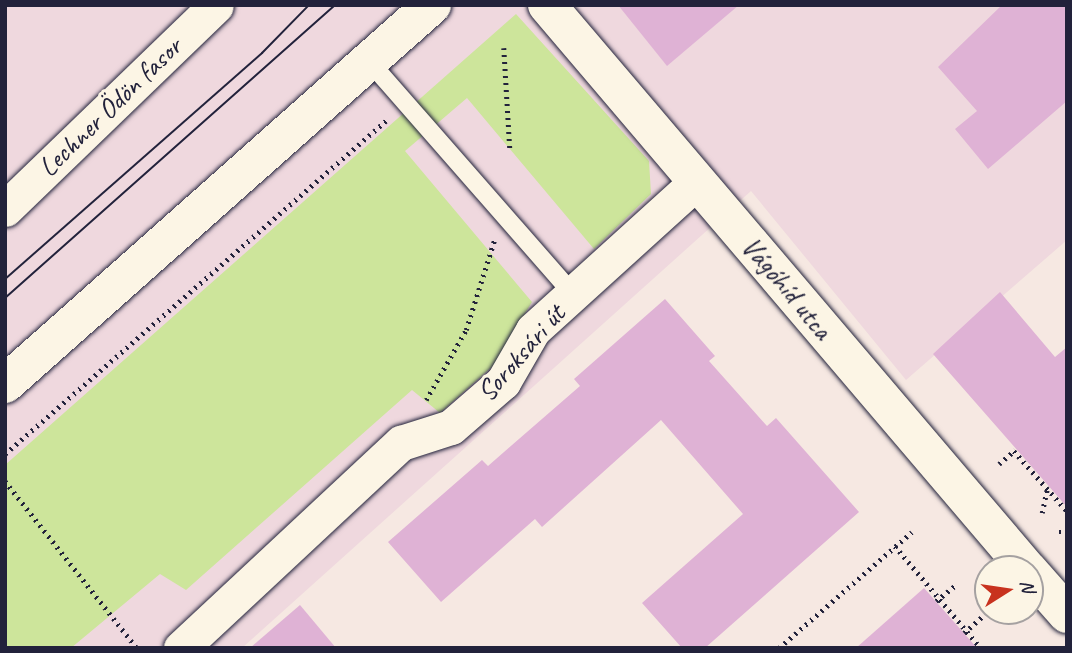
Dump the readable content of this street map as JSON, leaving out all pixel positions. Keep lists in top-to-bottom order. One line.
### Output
{"streets":{"street":["Lechner Ödön fasor","Vágóhíd utca","Soroksári út"]},"crossings":[["Vágóhíd utca","Soroksári út"]],"north":"right"}
